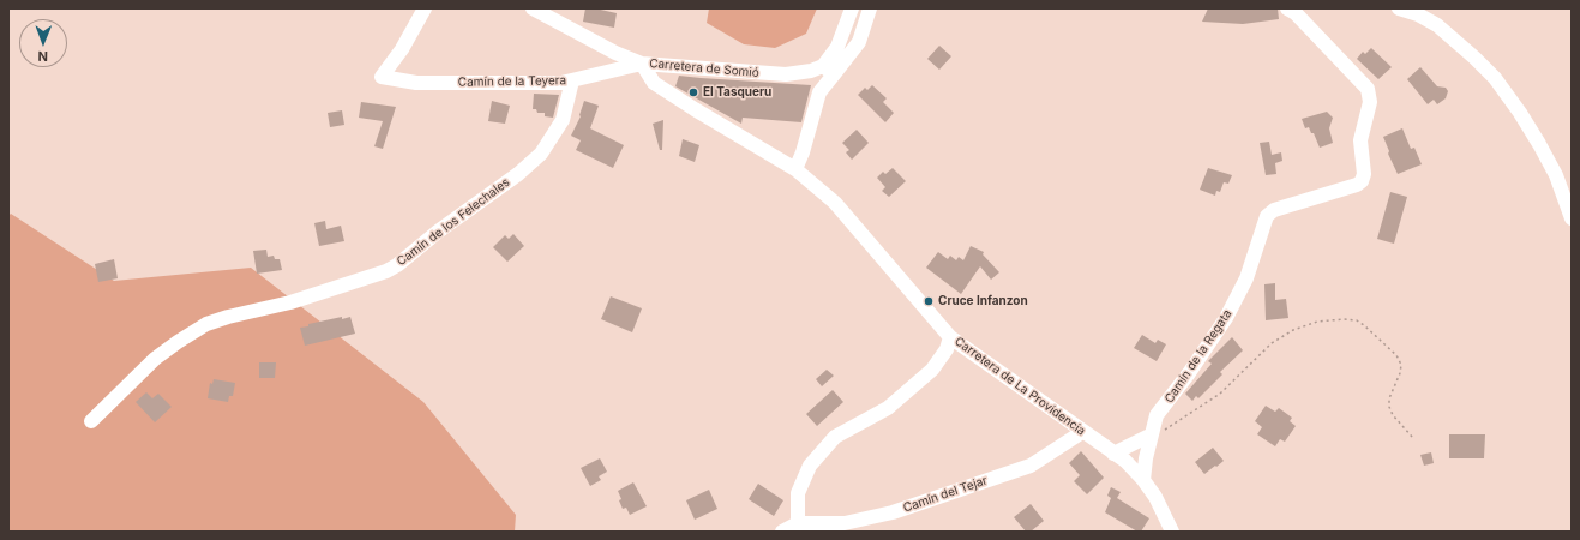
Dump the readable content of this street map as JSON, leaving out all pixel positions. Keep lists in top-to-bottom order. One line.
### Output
{"streets":{"street":["Carretera de Somió","Camín de la Teyera","Camín de los Felechales","Camín de la Regata","Carretera de La Providencia","Camín del Tejar"]},"crossings":[["Carretera de Somió","Camín de la Teyera"],["Carretera de Somió","Carretera de La Providencia"],["Camín de la Teyera","Camín de los Felechales"],["Camín de la Teyera","Carretera de La Providencia"],["Carretera de La Providencia","Camín del Tejar"]],"places":["El Tasqueru","Cruce Infanzon"],"north":"bottom"}
